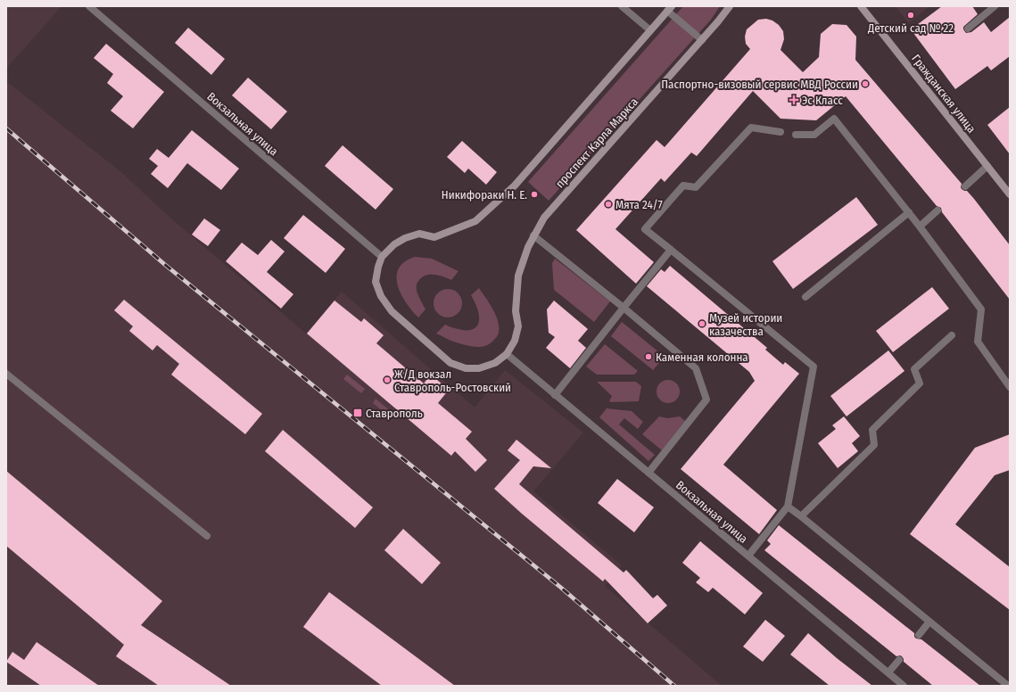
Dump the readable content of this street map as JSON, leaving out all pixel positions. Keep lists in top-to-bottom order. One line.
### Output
{"streets":{"main road":["Гражданская улица","проспект Карла Маркса"],"street":["Вокзальная улица"]},"crossings":[["Вокзальная улица","проспект Карла Маркса"]],"places":{"other":["Детский сад № 22","Паспортно-визовый сервис МВД России","Никифораки Н. Е.","Мята 24/7","Музей истории казачества","Каменная колонна","Ж/Д вокзал Ставрополь-Ростовский"],"health":["Эс Класс"],"transit":["Ставрополь"]}}
